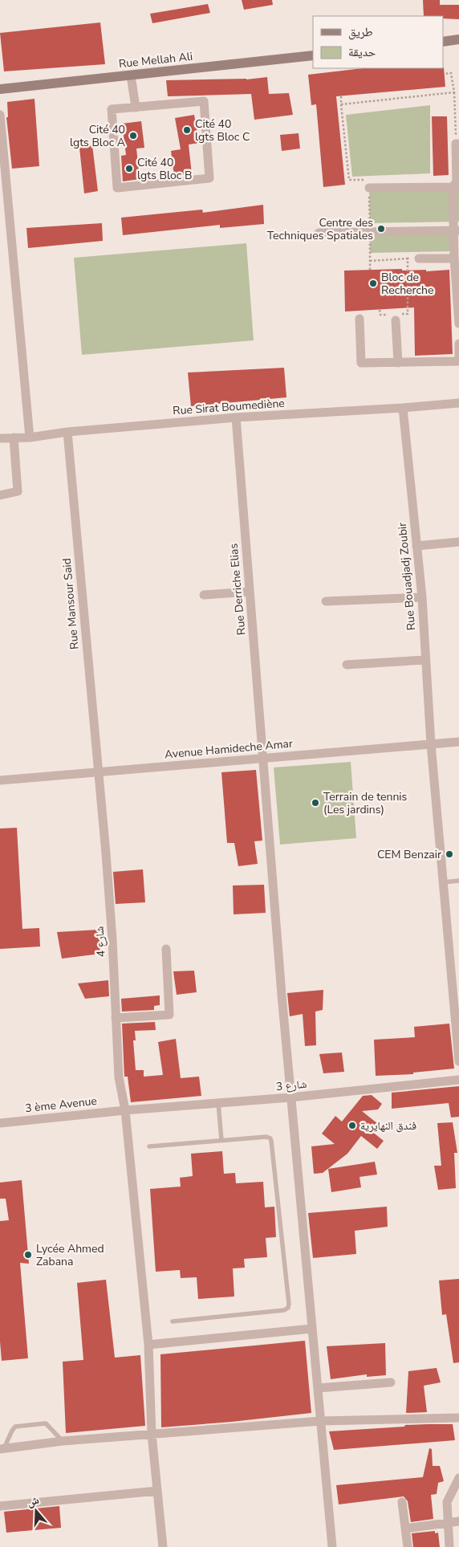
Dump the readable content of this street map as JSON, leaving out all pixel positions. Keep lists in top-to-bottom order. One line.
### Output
{"streets":{"main road":["Rue Mellah Ali"],"street":["Rue Sirat Boumediène","Rue Bouadjadj Zoubir","Rue Derriche Elias","Rue Mansour Said","Avenue Hamideche Amar","شارع 4","شارع 3","3 ème Avenue"]},"crossings":[["Rue Sirat Boumediène","Rue Bouadjadj Zoubir"],["Rue Sirat Boumediène","Rue Derriche Elias"],["Rue Sirat Boumediène","Rue Mansour Said"],["Rue Bouadjadj Zoubir","Avenue Hamideche Amar"],["Rue Derriche Elias","Avenue Hamideche Amar"],["Rue Derriche Elias","شارع 3"],["Rue Mansour Said","Avenue Hamideche Amar"],["Rue Mansour Said","شارع 4"],["Avenue Hamideche Amar","شارع 4"],["شارع 4","شارع 3"],["شارع 4","3 ème Avenue"],["شارع 3","3 ème Avenue"]],"places":["Cité 40 lgts Bloc C","Cité 40 lgts Bloc A","Cité 40 lgts Bloc B","Centre des Techniques Spatiales","Bloc de Recherche","Terrain de tennis (Les jardins)","CEM Benzair","فندق النهايرية","Lycée Ahmed Zabana"],"legend":["طريق","حديقة"],"north":"top"}
